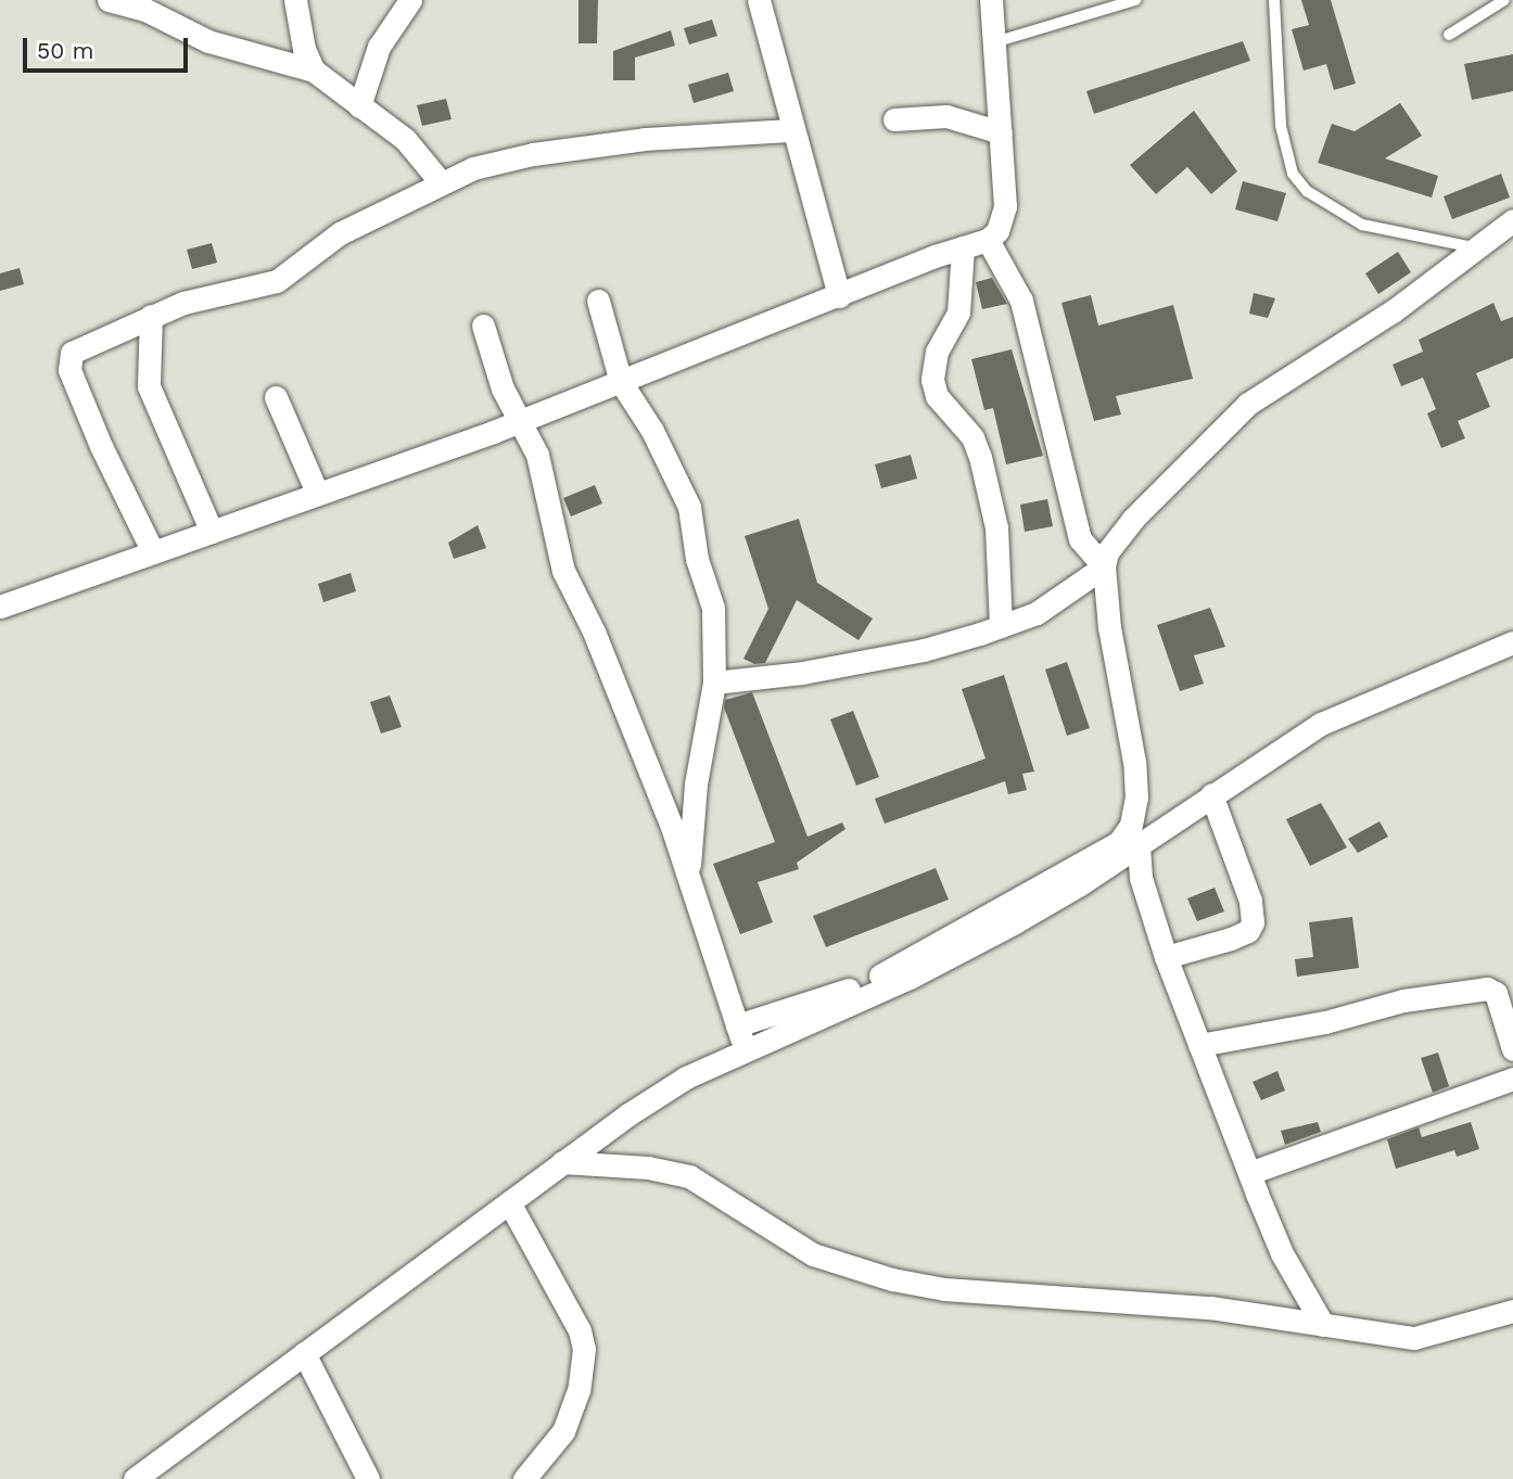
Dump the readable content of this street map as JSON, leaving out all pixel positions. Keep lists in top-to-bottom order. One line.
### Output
{"scale_bar":"50 m"}
